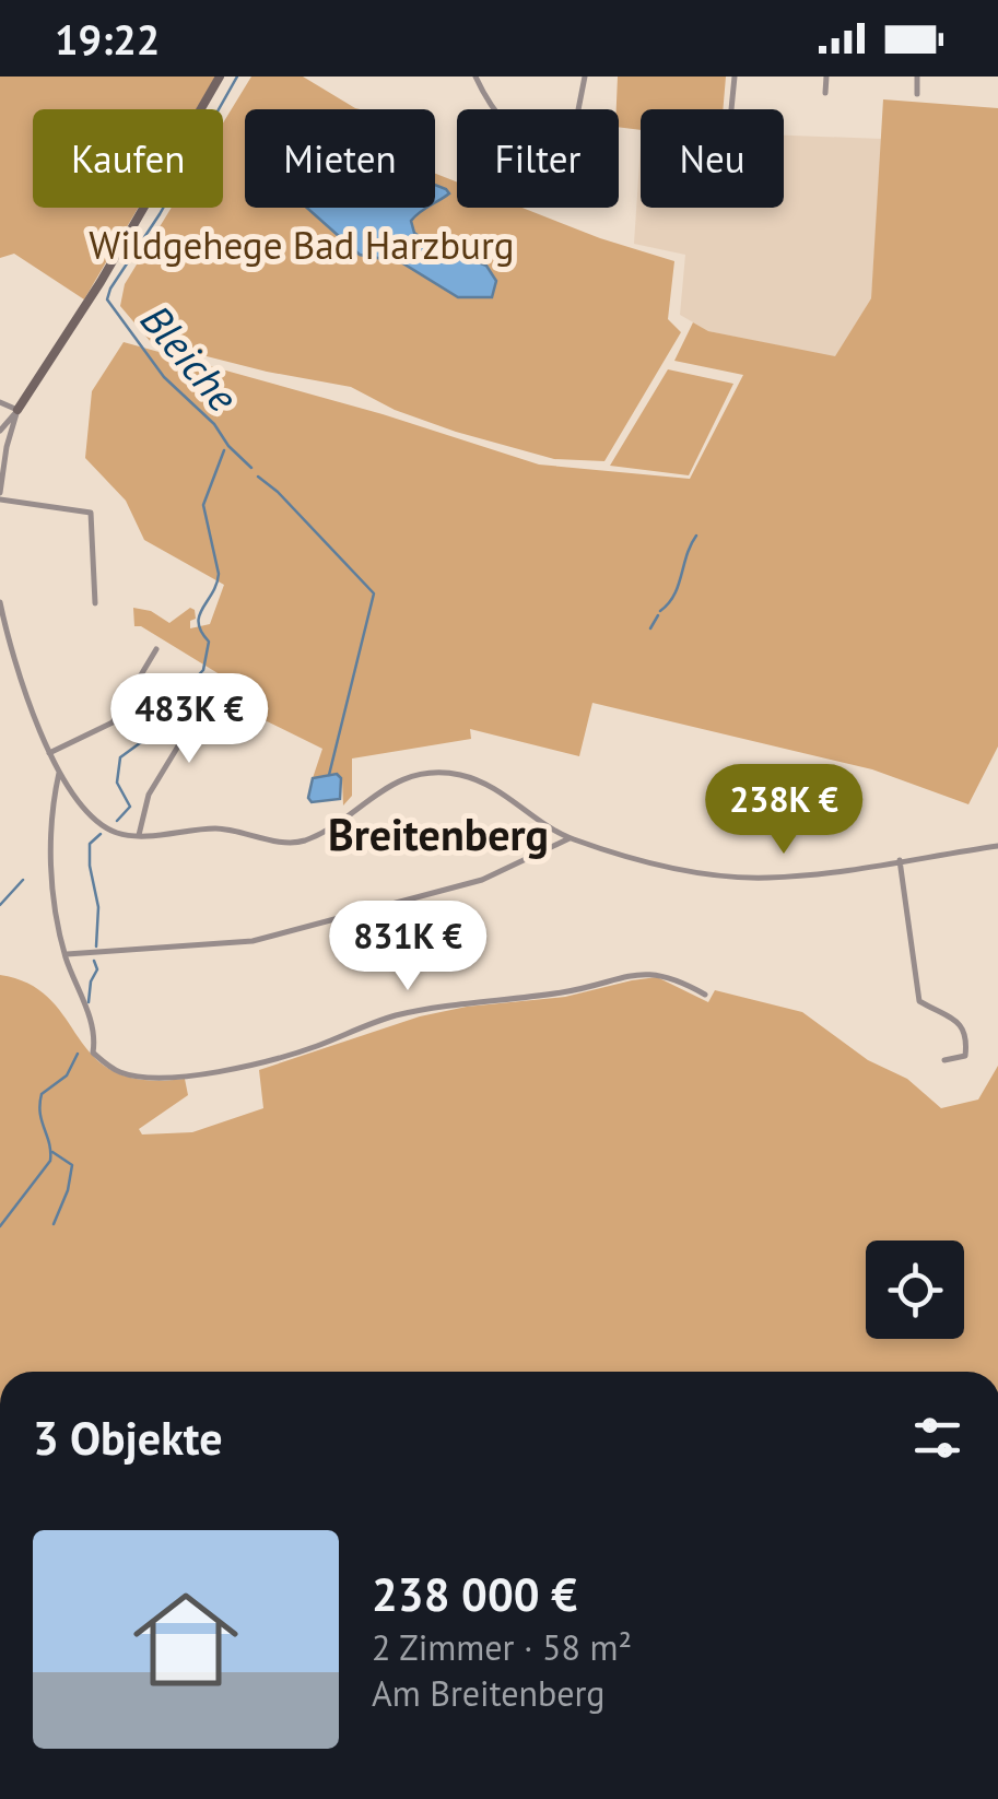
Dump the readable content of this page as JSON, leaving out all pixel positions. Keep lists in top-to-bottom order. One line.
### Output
{"districts":["Breitenberg"],"water":["Bleiche"],"parks":["Wildgehege Bad Harzburg"],"page":{"status":"19:22","chip":["Kaufen","Mieten","Filter","Neu"],"price":["483K €","238K €","831K €"],"heading":"3 Objekte","list":[{"name":"238 000 €","note":"2 Zimmer · 58 m² · Am Breitenberg"}]}}
